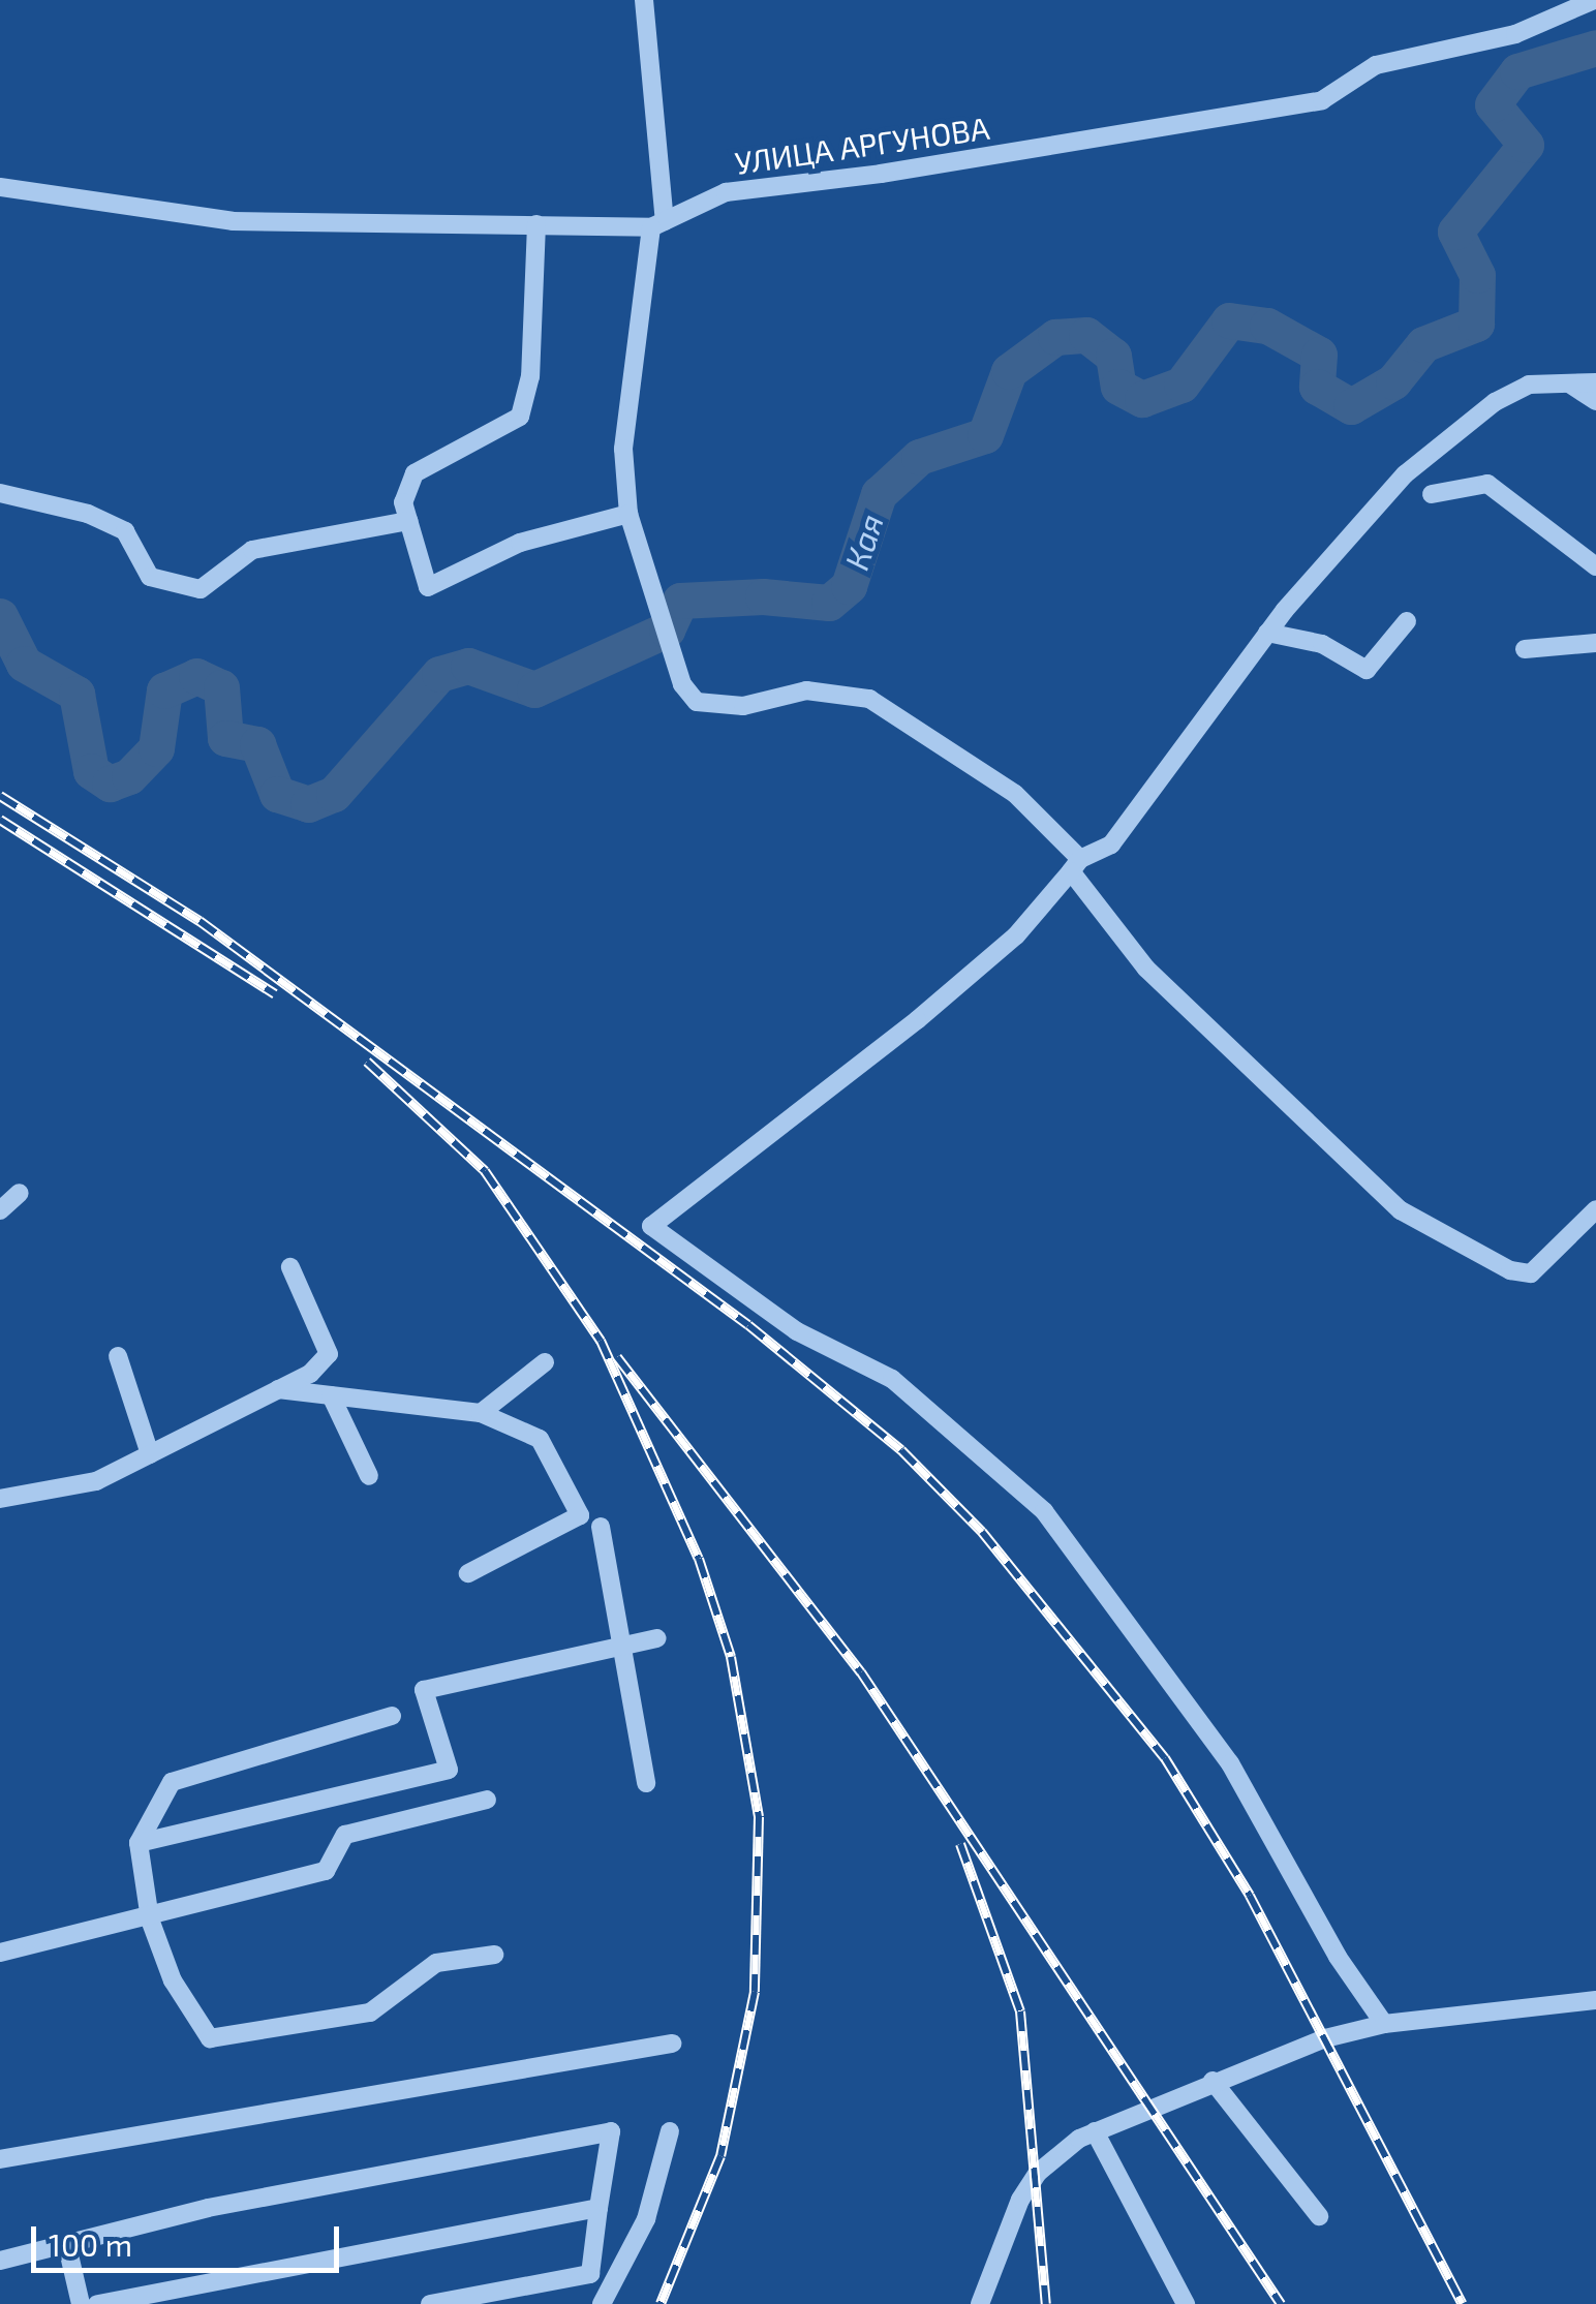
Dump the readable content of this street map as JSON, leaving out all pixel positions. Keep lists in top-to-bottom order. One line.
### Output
{"streets":{"street":["УЛИЦА АРГУНОВА"]},"water":["Кая"],"scale_bar":"100 m"}
